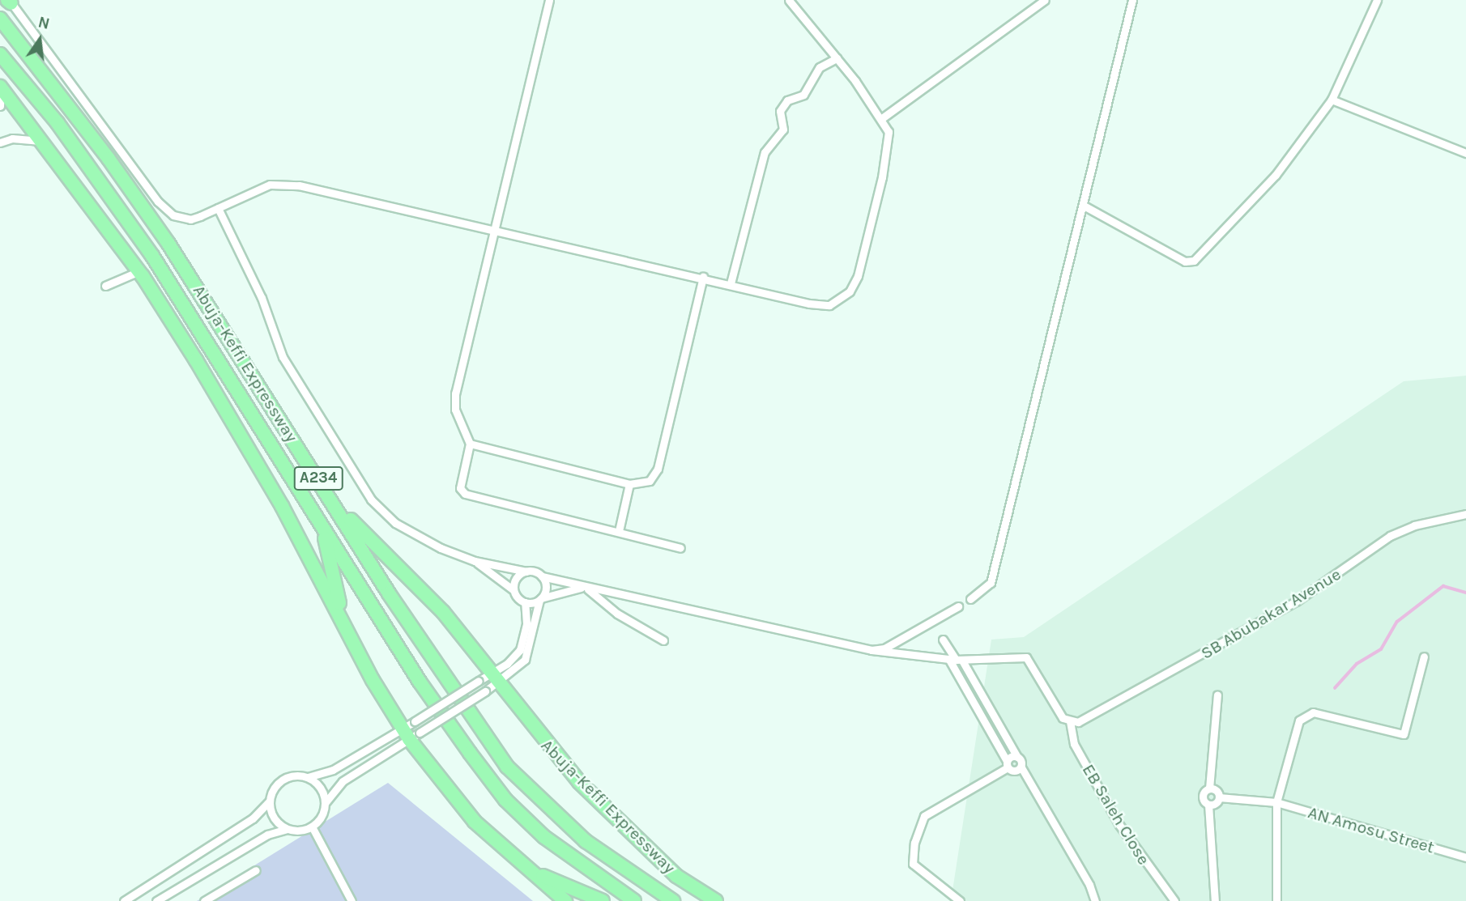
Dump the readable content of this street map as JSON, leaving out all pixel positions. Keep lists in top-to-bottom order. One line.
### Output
{"streets":{"highway":["Abuja-Keffi Expressway","A234"],"street":["SB Abubakar Avenue","EB Saleh Close","AN Amosu Street"]},"crossings":[["SB Abubakar Avenue","EB Saleh Close"]],"north":"top"}
